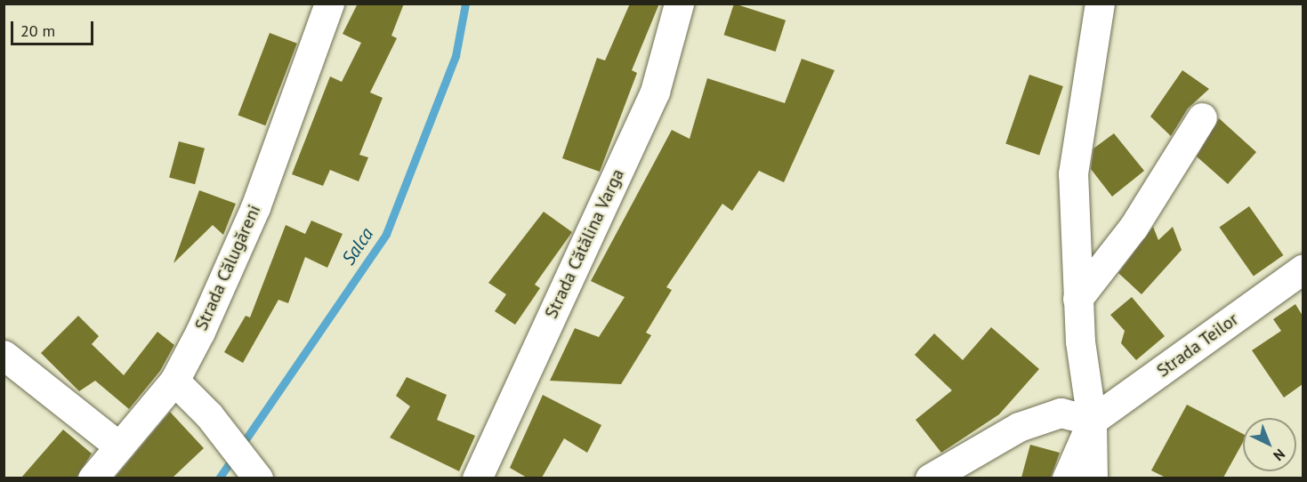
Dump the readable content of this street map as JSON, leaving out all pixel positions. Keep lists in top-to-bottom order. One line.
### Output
{"streets":{"street":["Strada Cătălina Varga","Strada Călugăreni","Strada Teilor"]},"water":["Salca"],"scale_bar":"20 m","north":"bottom right"}
